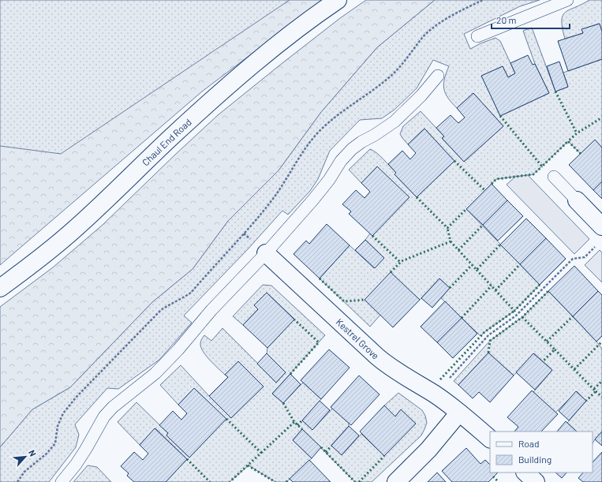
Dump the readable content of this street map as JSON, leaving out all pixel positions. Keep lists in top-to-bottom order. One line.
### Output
{"streets":{"street":["Chaul End Road","Kestrel Grove"]},"legend":["Road","Building"],"scale_bar":"20 m","north":"top right"}
